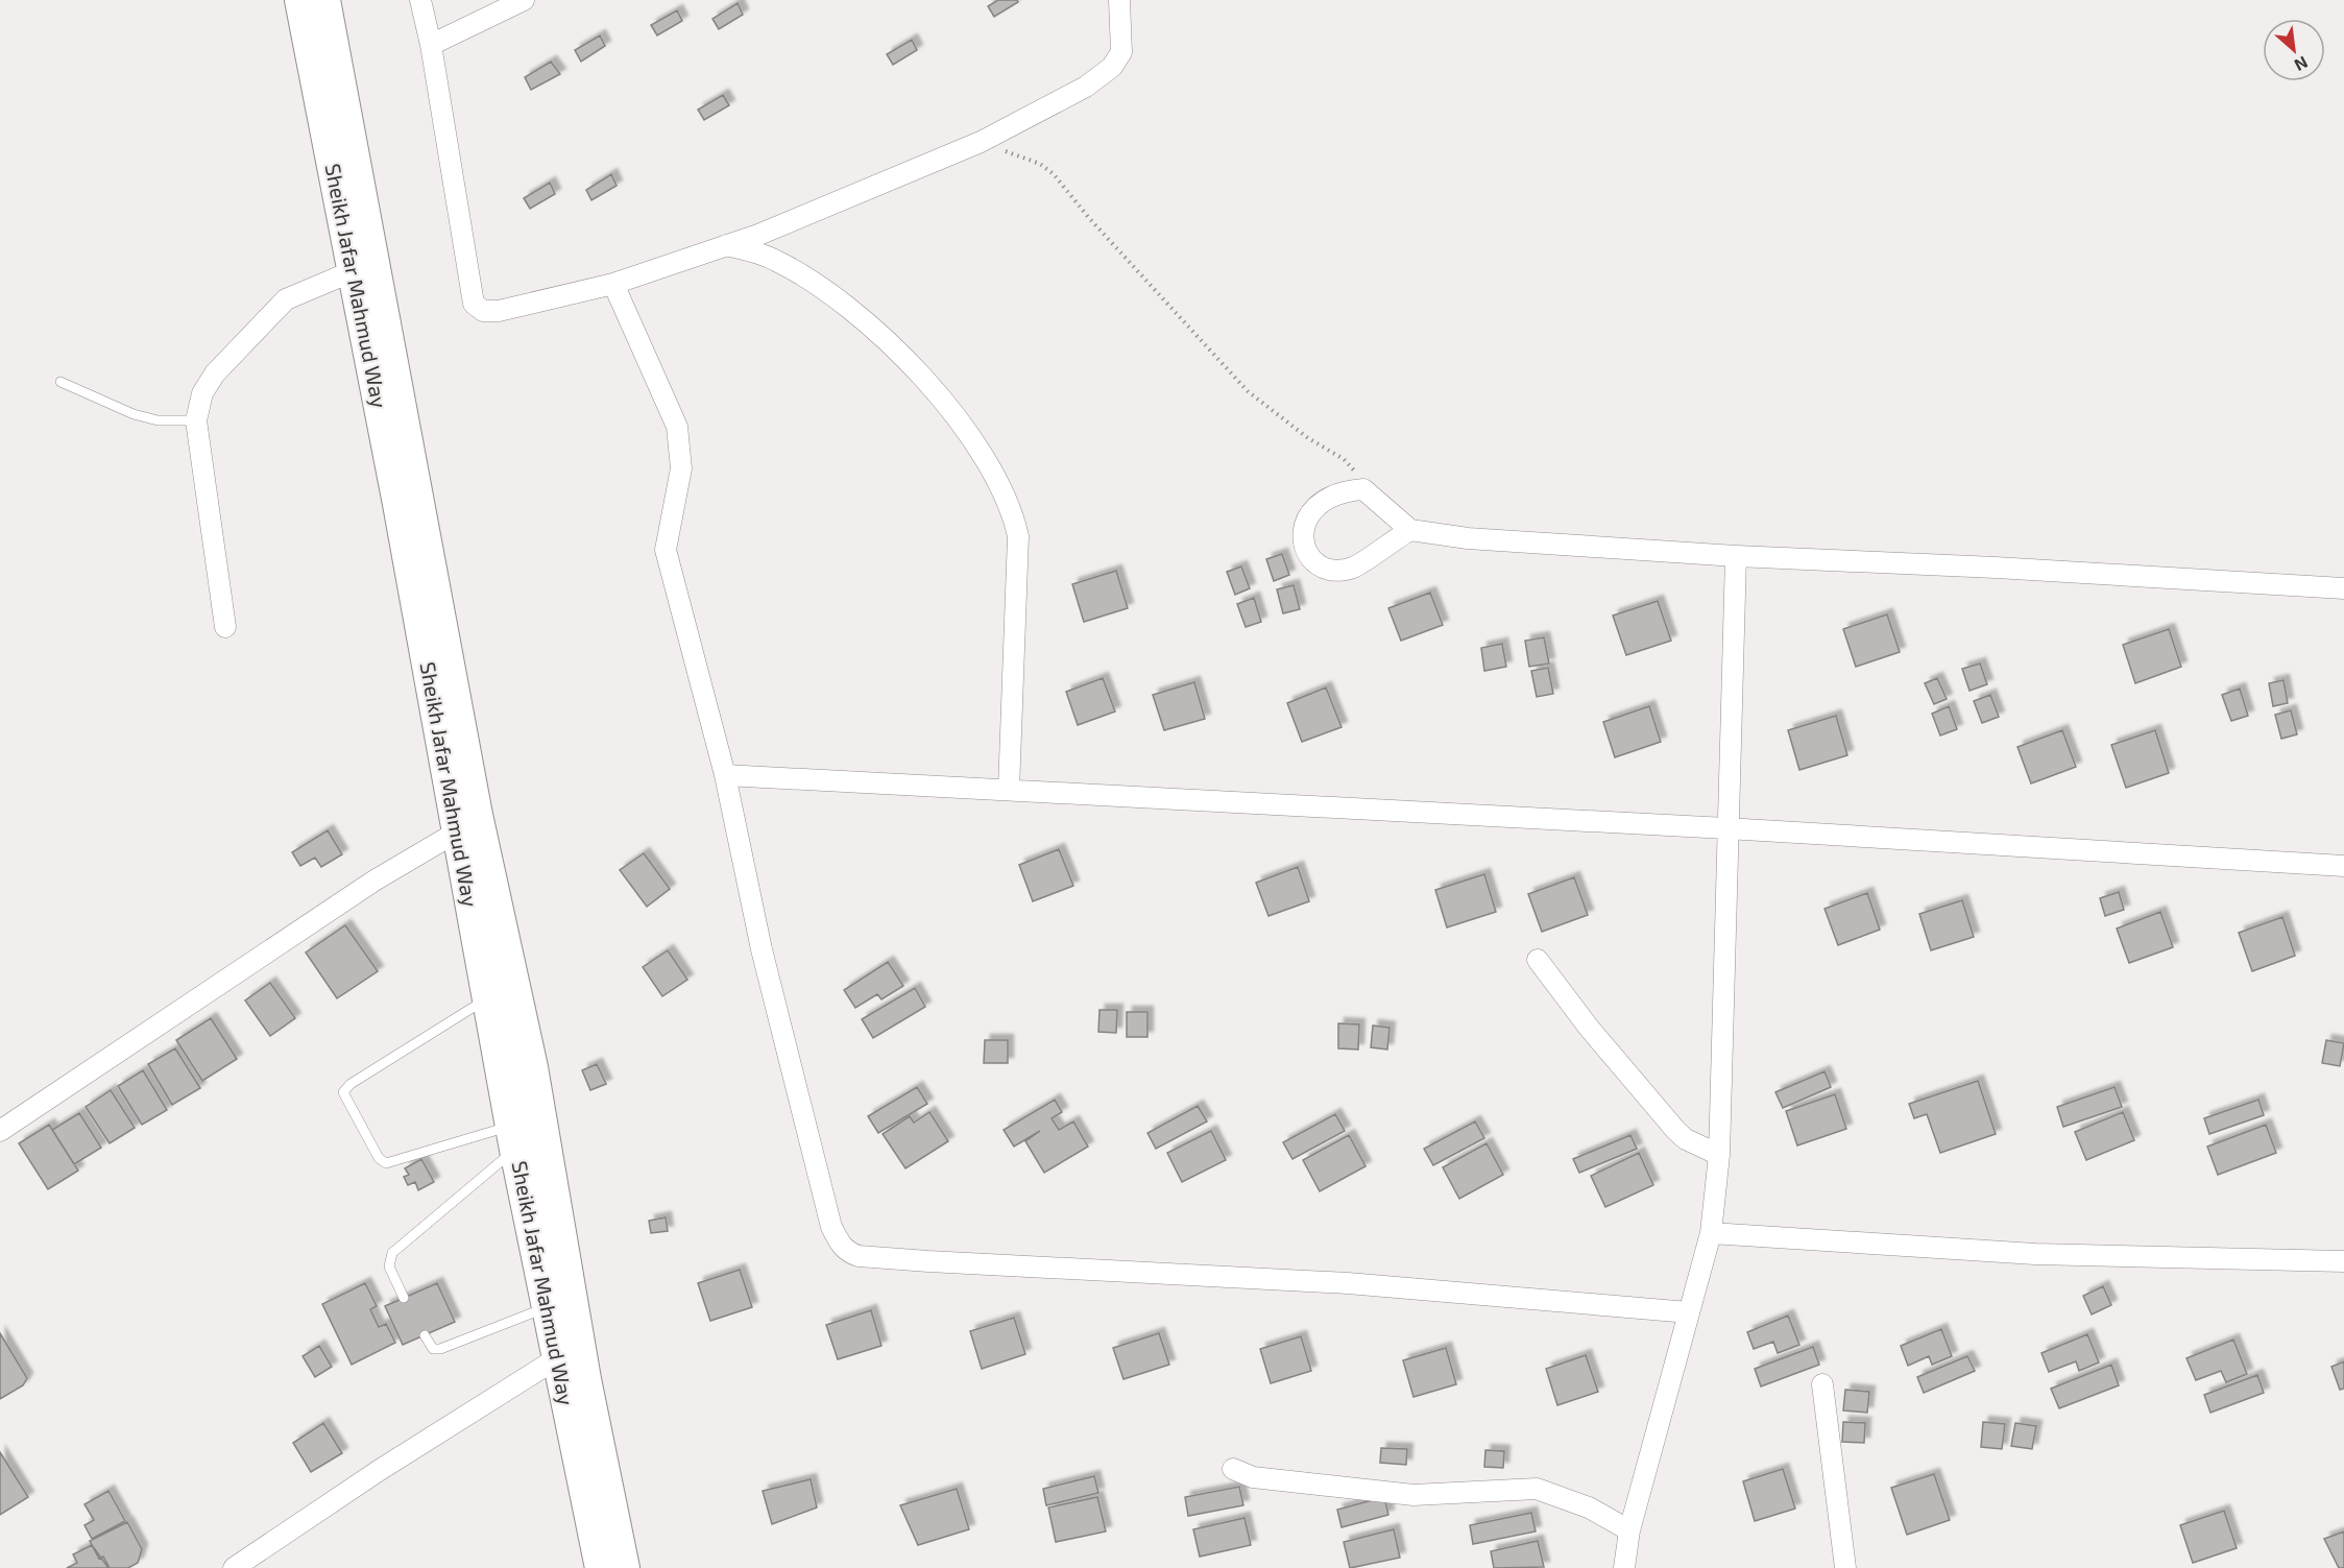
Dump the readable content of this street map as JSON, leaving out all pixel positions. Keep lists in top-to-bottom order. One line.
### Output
{"streets":{"main road":["Sheikh Jafar Mahmud Way"]},"north":"bottom right"}
